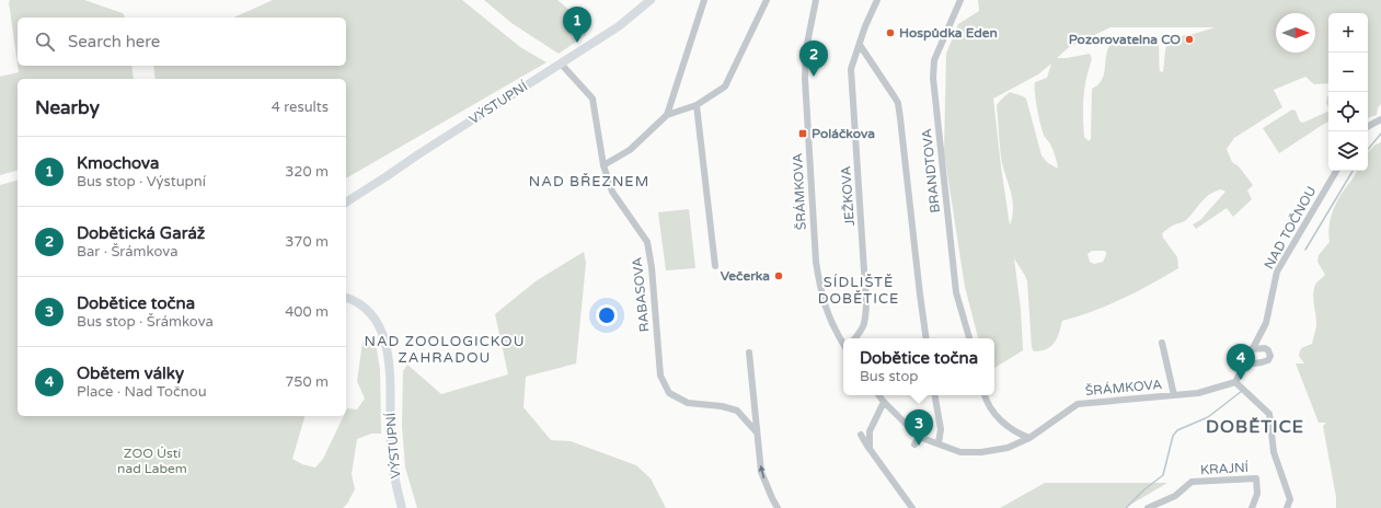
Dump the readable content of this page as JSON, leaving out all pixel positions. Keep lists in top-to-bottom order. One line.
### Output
{"streets":{"street":["VÝSTUPNÍ","BRANDTOVA","ŠRÁMKOVA","JEŽKOVA","NAD TOČNOU","RABASOVA","KRAJNÍ"]},"crossings":[["VÝSTUPNÍ","RABASOVA"],["ŠRÁMKOVA","NAD TOČNOU"]],"districts":["NAD BŘEZNEM","SÍDLIŠTĚ DOBĚTICE","NAD ZOOLOGICKOU ZAHRADOU","DOBĚTICE"],"parks":["ZOO Ústí nad Labem"],"places":{"other":["Hospůdka Eden","Pozorovatelna CO","Večerka"],"transit":["Poláčkova"]},"north":"right","page":{"pins":["1","2","4","3"],"map_buttons":["+","−"],"search":"Search here","heading":["Nearby","4 results"],"list":[{"mark":"1","name":"Kmochova","note":"Bus stop · Výstupní","value":"320 m"},{"mark":"2","name":"Dobětická Garáž","note":"Bar · Šrámkova","value":"370 m"},{"mark":"3","name":"Dobětice točna","note":"Bus stop · Šrámkova","value":"400 m"},{"mark":"4","name":"Obětem války","note":"Place · Nad Točnou","value":"750 m"}],"popup":["Dobětice točna","Bus stop"]}}
